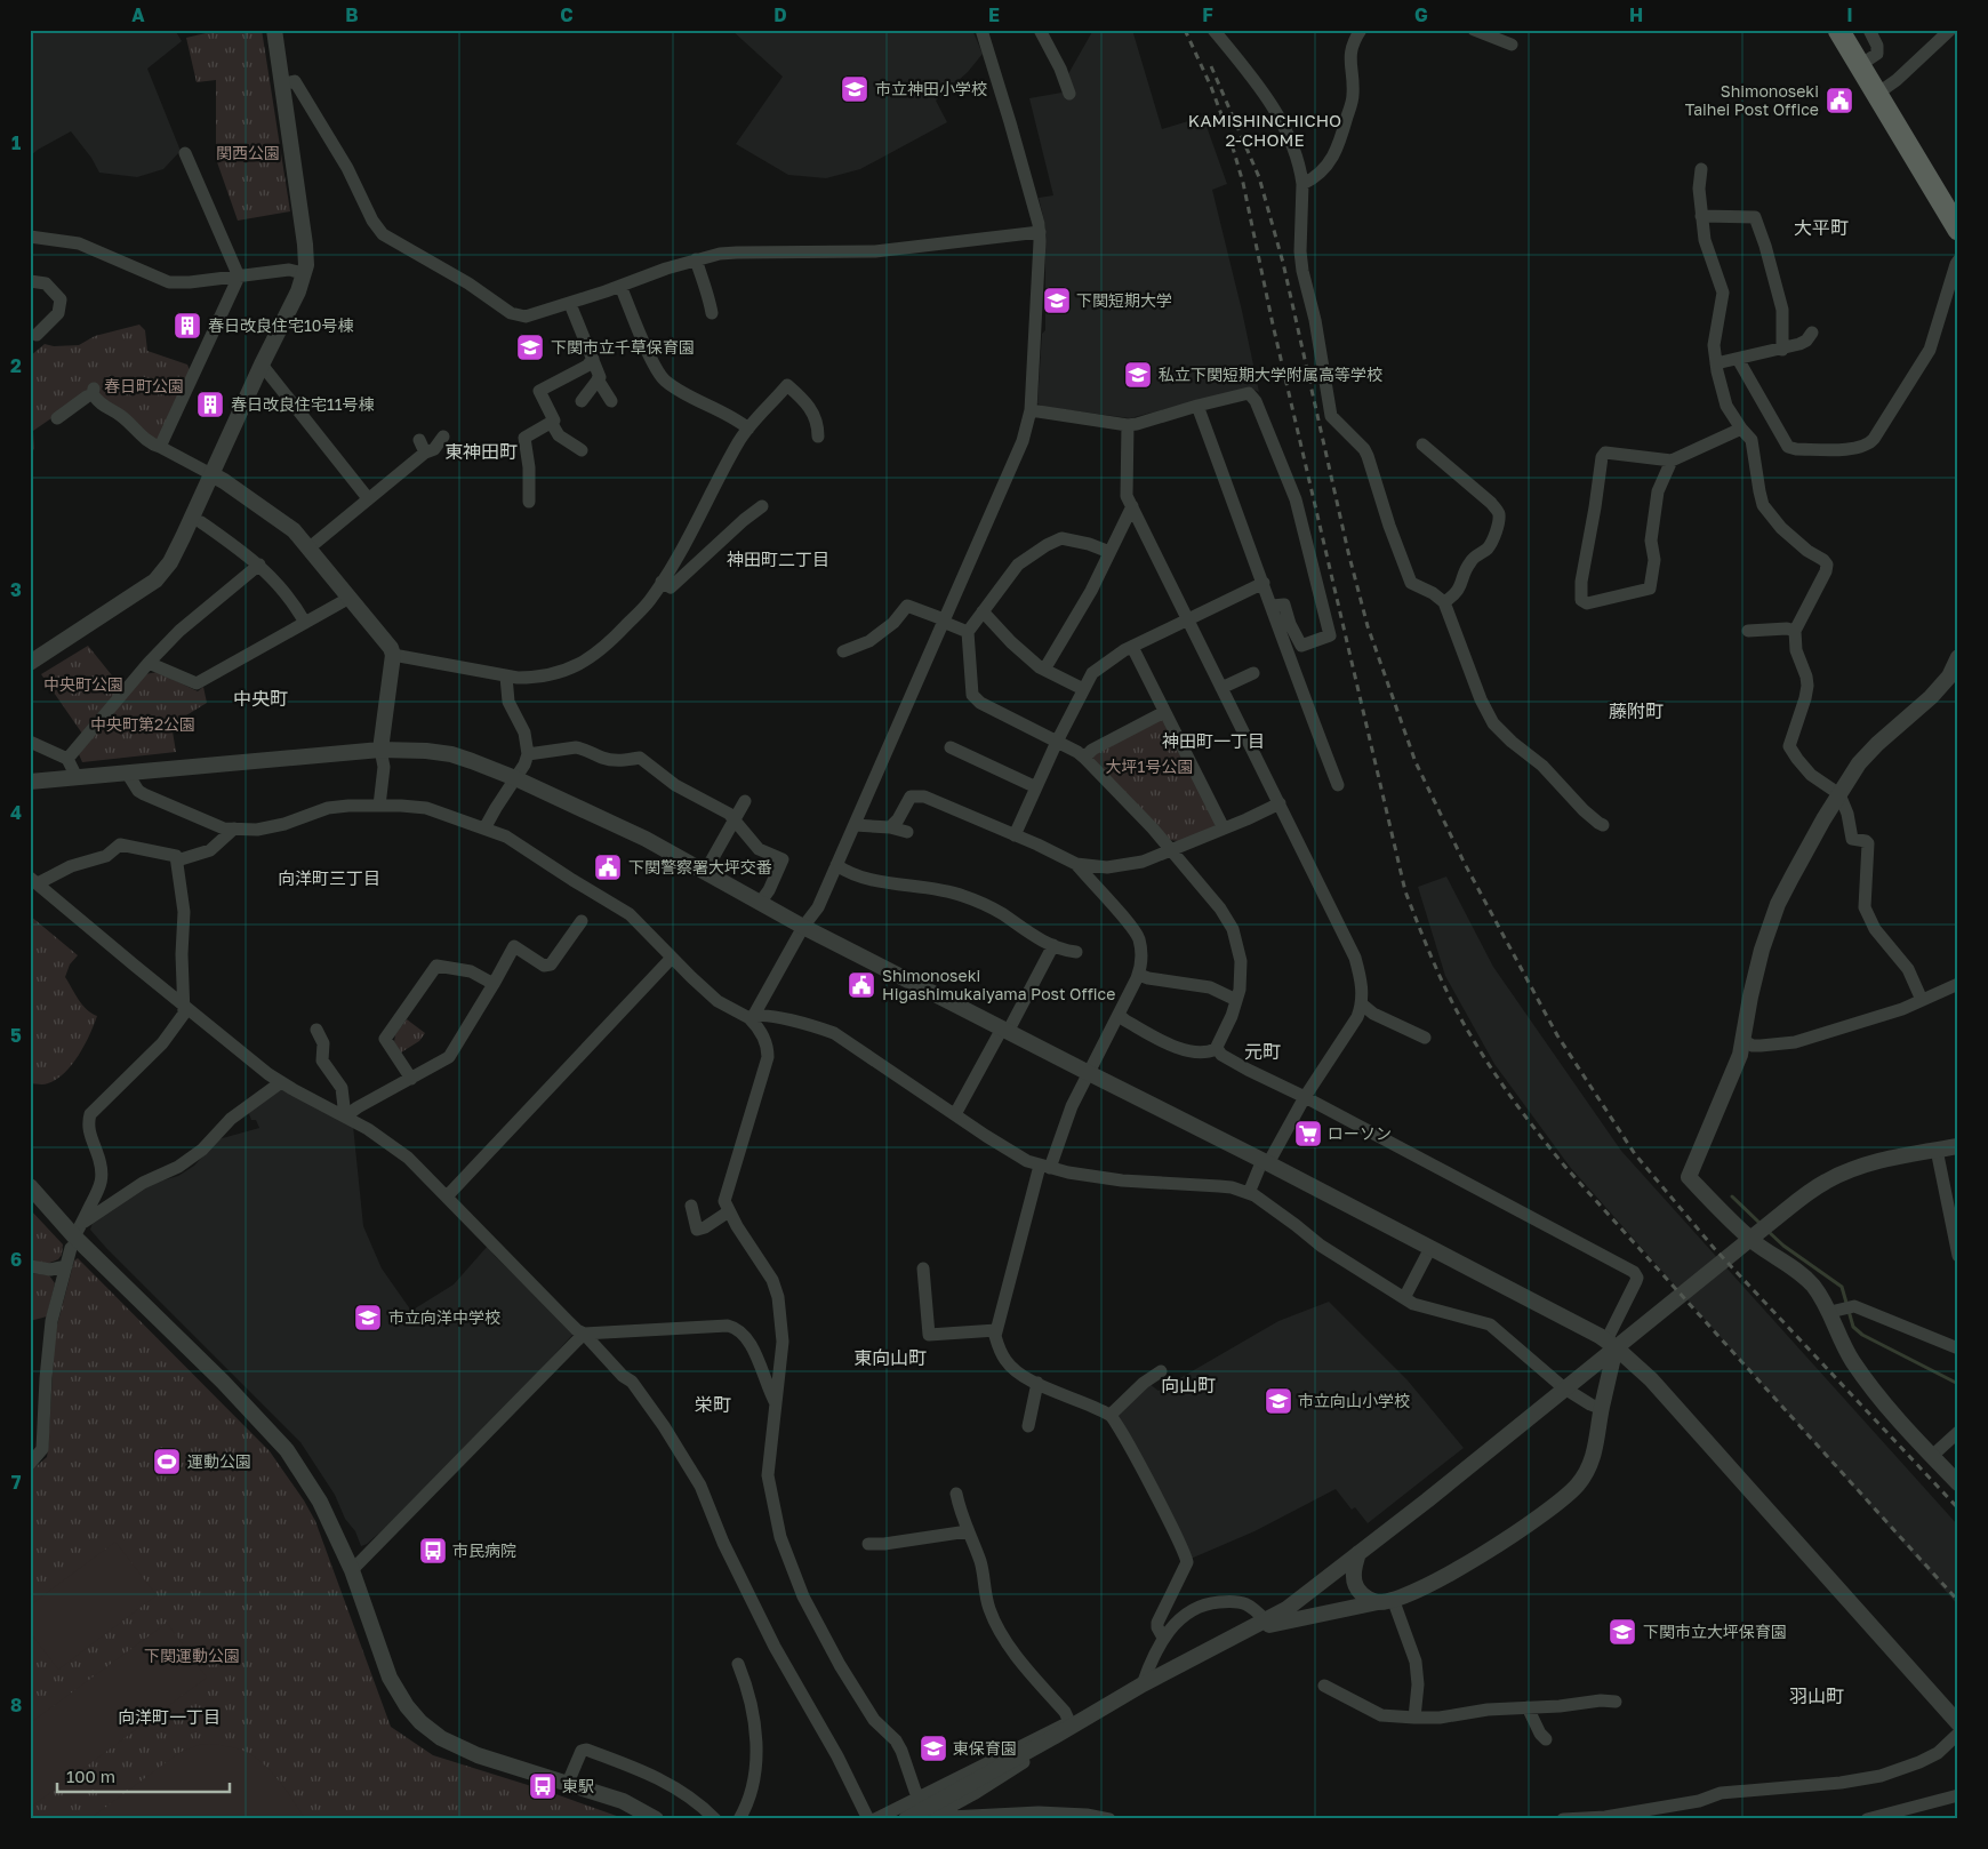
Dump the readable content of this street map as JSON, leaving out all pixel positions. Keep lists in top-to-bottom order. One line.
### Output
{"districts":["KAMISHINCHICHO 2-CHOME","大平町","東神田町","神田町二丁目","中央町","藤附町","神田町一丁目","向洋町三丁目","元町","東向山町","向山町","栄町","羽山町","向洋町一丁目"],"parks":["関西公園","春日町公園","中央町公園","中央町第2公園","大坪1号公園","下関運動公園"],"places":{"school or university":["市立神田小学校","下関短期大学","下関市立千草保育園","私立下関短期大学附属高等学校","市立向洋中学校","市立向山小学校","下関市立大坪保育園","東保育園"],"public building":["Shimonoseki Taihei Post Office","下関警察署大坪交番","Shimonoseki Higashimukaiyama Post Office"],"building":["春日改良住宅10号棟","春日改良住宅11号棟"],"supermarket":["ローソン"],"sports":["運動公園"],"bus stop":["市民病院","東駅"]},"scale_bar":"100 m","grid":{"columns":["A","B","C","D","E","F","G","H","I"],"rows":["1","2","3","4","5","6","7","8"]}}
